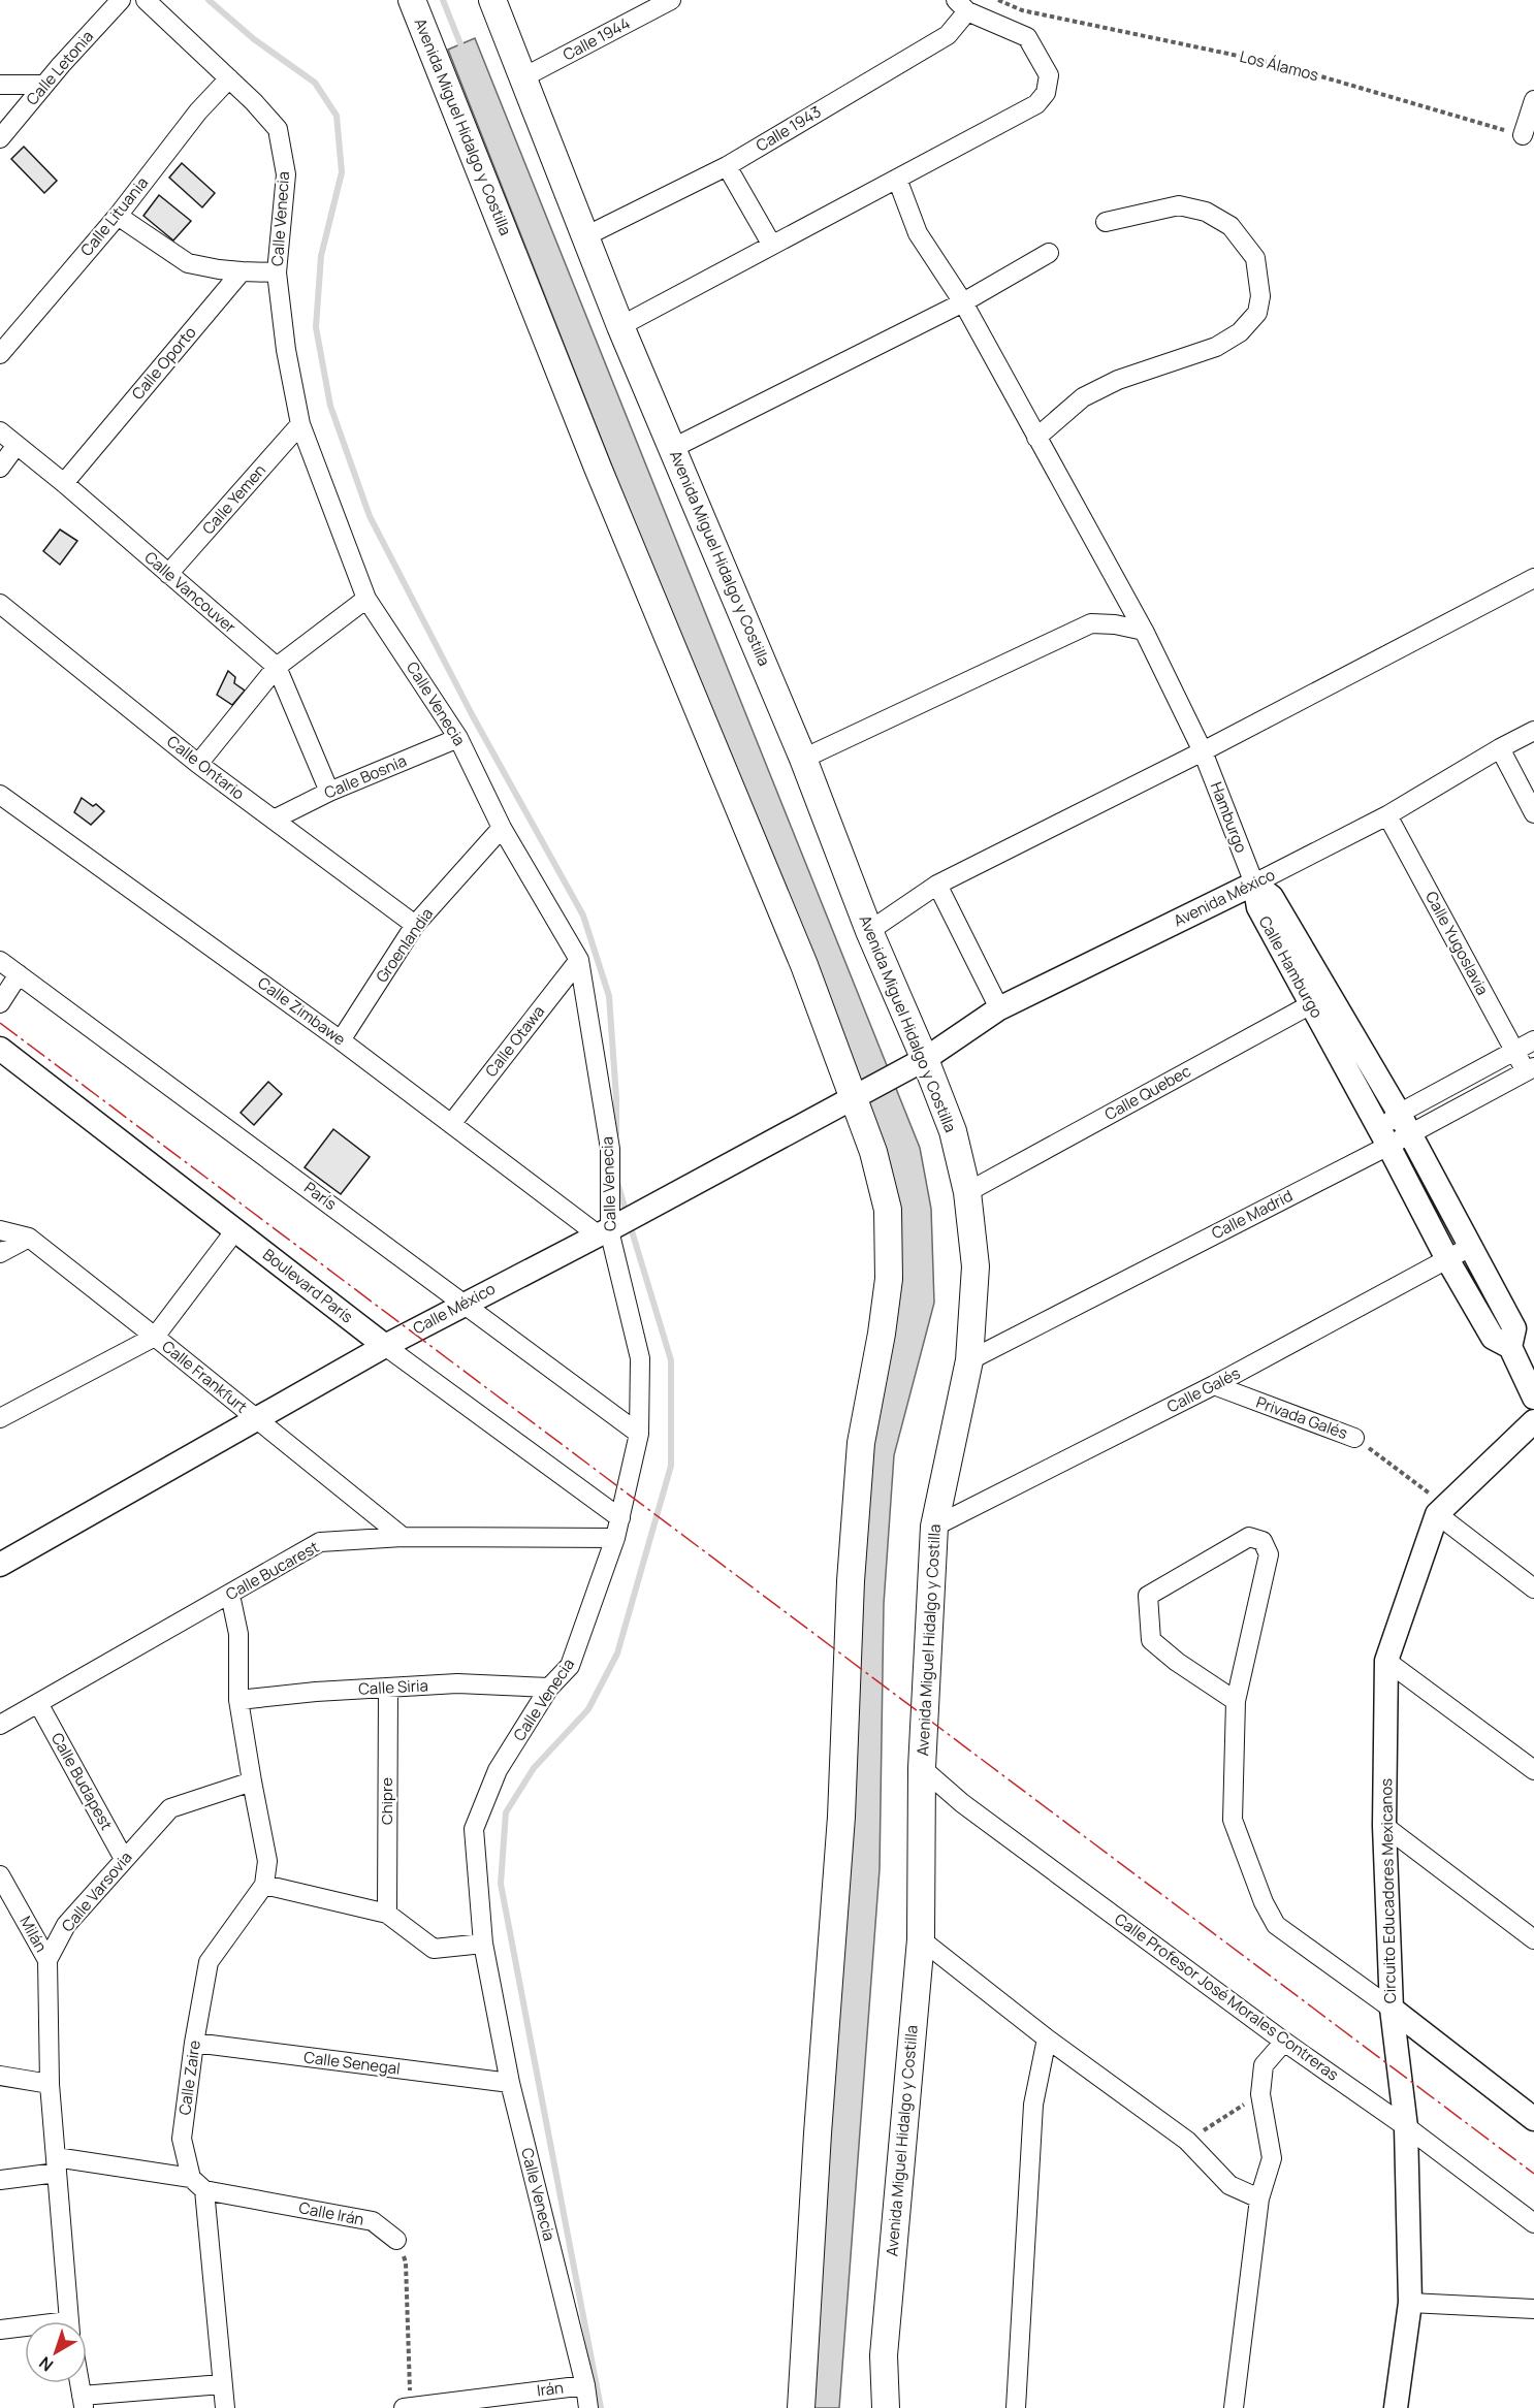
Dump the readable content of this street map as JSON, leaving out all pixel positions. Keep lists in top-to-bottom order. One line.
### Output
{"streets":{"main road":["Avenida Miguel Hidalgo y Costilla"],"street":["Calle 1944","Calle Letonia","Calle 1943","Calle Lituania","Calle Venecia","Calle Oporto","Calle Yemen","Calle Vancouver","Calle Ontario","Calle Bosnia","Hamburgo","Avenida México","Calle Yugoslavia","Groenlandia","Calle Hamburgo","Calle Zimbawe","Calle Otawa","Calle Quebec","París","Calle Madrid","Boulevard París","Calle México","Calle Frankfurt","Calle Galés","Privada Galés","Calle Bucarest","Calle Siria","Calle Budapest","Chipre","Circuito Educadores Mexicanos","Calle Varsovia","Milán","Calle Profesor José Morales Contreras","Calle Senegal","Calle Zaire","Calle Irán","Irán"],"path":["Los Álamos"]},"crossings":[["Calle 1944","Avenida Miguel Hidalgo y Costilla"],["Avenida Miguel Hidalgo y Costilla","Calle 1943"],["Avenida Miguel Hidalgo y Costilla","Avenida México"],["Avenida Miguel Hidalgo y Costilla","Calle Quebec"],["Avenida Miguel Hidalgo y Costilla","Calle Madrid"],["Avenida Miguel Hidalgo y Costilla","Calle México"],["Avenida Miguel Hidalgo y Costilla","Calle Galés"],["Avenida Miguel Hidalgo y Costilla","Calle Profesor José Morales Contreras"],["Calle Lituania","Calle Venecia"],["Calle Venecia","Calle Yemen"],["Calle Venecia","Calle Bosnia"],["Calle Venecia","Groenlandia"],["Calle Venecia","Calle Zimbawe"],["Calle Venecia","Calle Otawa"],["Calle Venecia","París"],["Calle Venecia","Boulevard París"],["Calle Venecia","Calle México"],["Calle Venecia","Calle Bucarest"],["Calle Venecia","Calle Siria"],["Calle Venecia","Calle Senegal"],["Calle Venecia","Irán"],["Calle Oporto","Calle Vancouver"],["Calle Yemen","Calle Vancouver"],["Calle Vancouver","Calle Bosnia"],["Calle Ontario","Calle Bosnia"],["Calle Ontario","Groenlandia"],["Hamburgo","Avenida México"],["Hamburgo","Calle Hamburgo"],["Avenida México","Calle Yugoslavia"],["Avenida México","Calle Hamburgo"],["Avenida México","Calle México"],["Calle Yugoslavia","Calle Madrid"],["Groenlandia","Calle Zimbawe"],["Calle Hamburgo","Calle Quebec"],["Calle Hamburgo","Calle Madrid"],["Calle Hamburgo","Calle Galés"],["Calle Zimbawe","Calle Otawa"],["Calle Zimbawe","Calle México"],["París","Calle México"],["Boulevard París","Calle México"],["Calle México","Calle Frankfurt"],["Calle Frankfurt","Calle Bucarest"],["Calle Galés","Privada Galés"],["Calle Bucarest","Calle Budapest"],["Calle Siria","Chipre"],["Calle Budapest","Calle Varsovia"],["Circuito Educadores Mexicanos","Calle Profesor José Morales Contreras"],["Calle Varsovia","Milán"],["Calle Varsovia","Calle Irán"],["Calle Senegal","Calle Zaire"],["Calle Zaire","Calle Irán"]],"north":"bottom left"}
